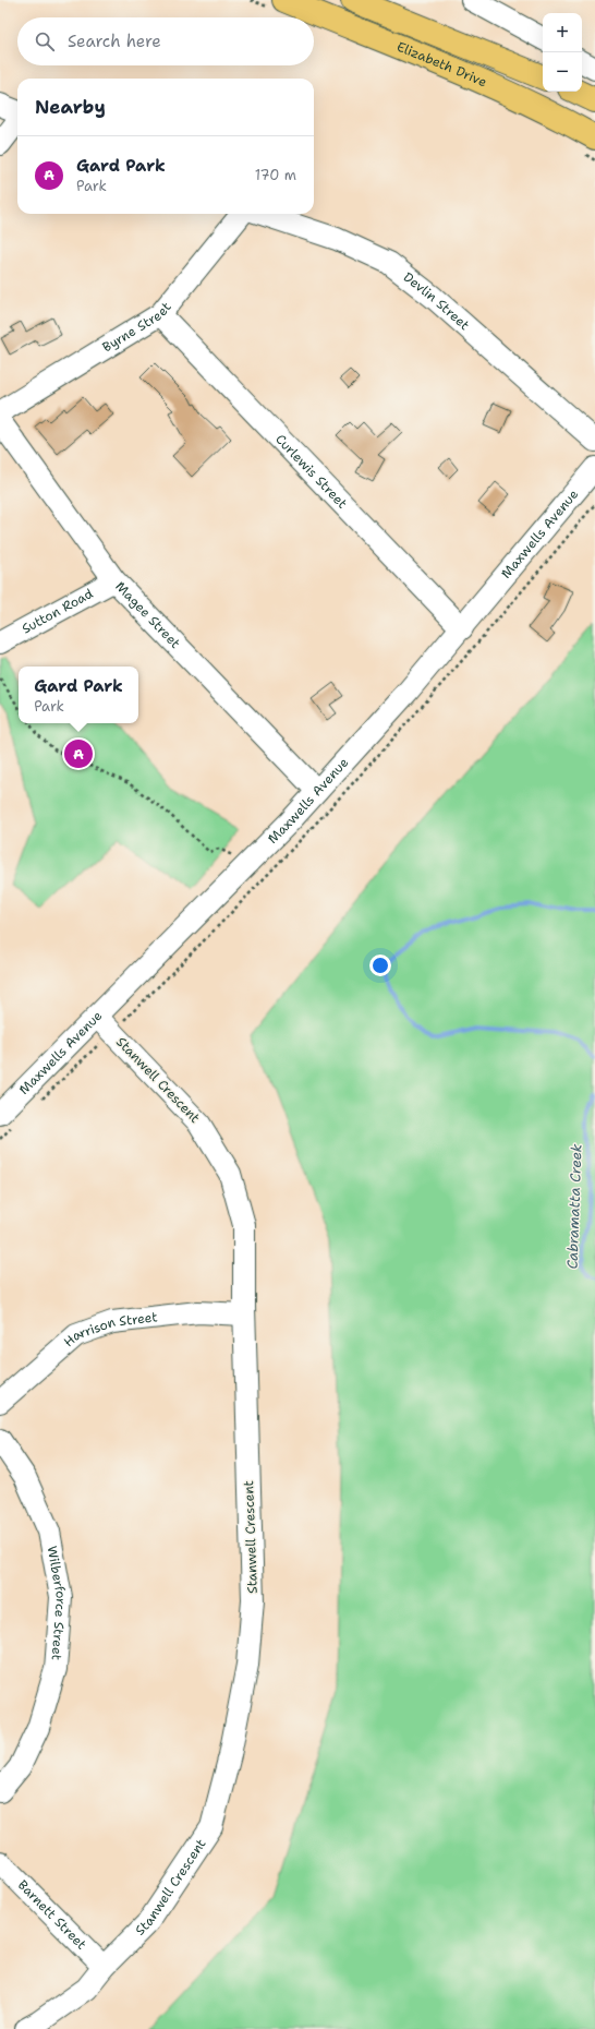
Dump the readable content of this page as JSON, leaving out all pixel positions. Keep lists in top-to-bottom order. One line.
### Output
{"streets":{"main road":["Elizabeth Drive"],"street":["Devlin Street","Byrne Street","Curlewis Street","Maxwells Avenue","Sutton Road","Magee Street","Stanwell Crescent","Harrison Street","Wilberforce Street","Barnett Street"]},"crossings":[["Byrne Street","Curlewis Street"],["Curlewis Street","Maxwells Avenue"],["Maxwells Avenue","Magee Street"],["Maxwells Avenue","Stanwell Crescent"],["Sutton Road","Magee Street"],["Stanwell Crescent","Harrison Street"],["Stanwell Crescent","Barnett Street"]],"water":["Cabramatta Creek"],"page":{"map_buttons":["+","−"],"search":"Search here","heading":"Nearby","list":[{"mark":"A","name":"Gard Park","note":"Park","value":"170 m"}],"popup":["Gard Park","Park"],"pins":"A"}}
